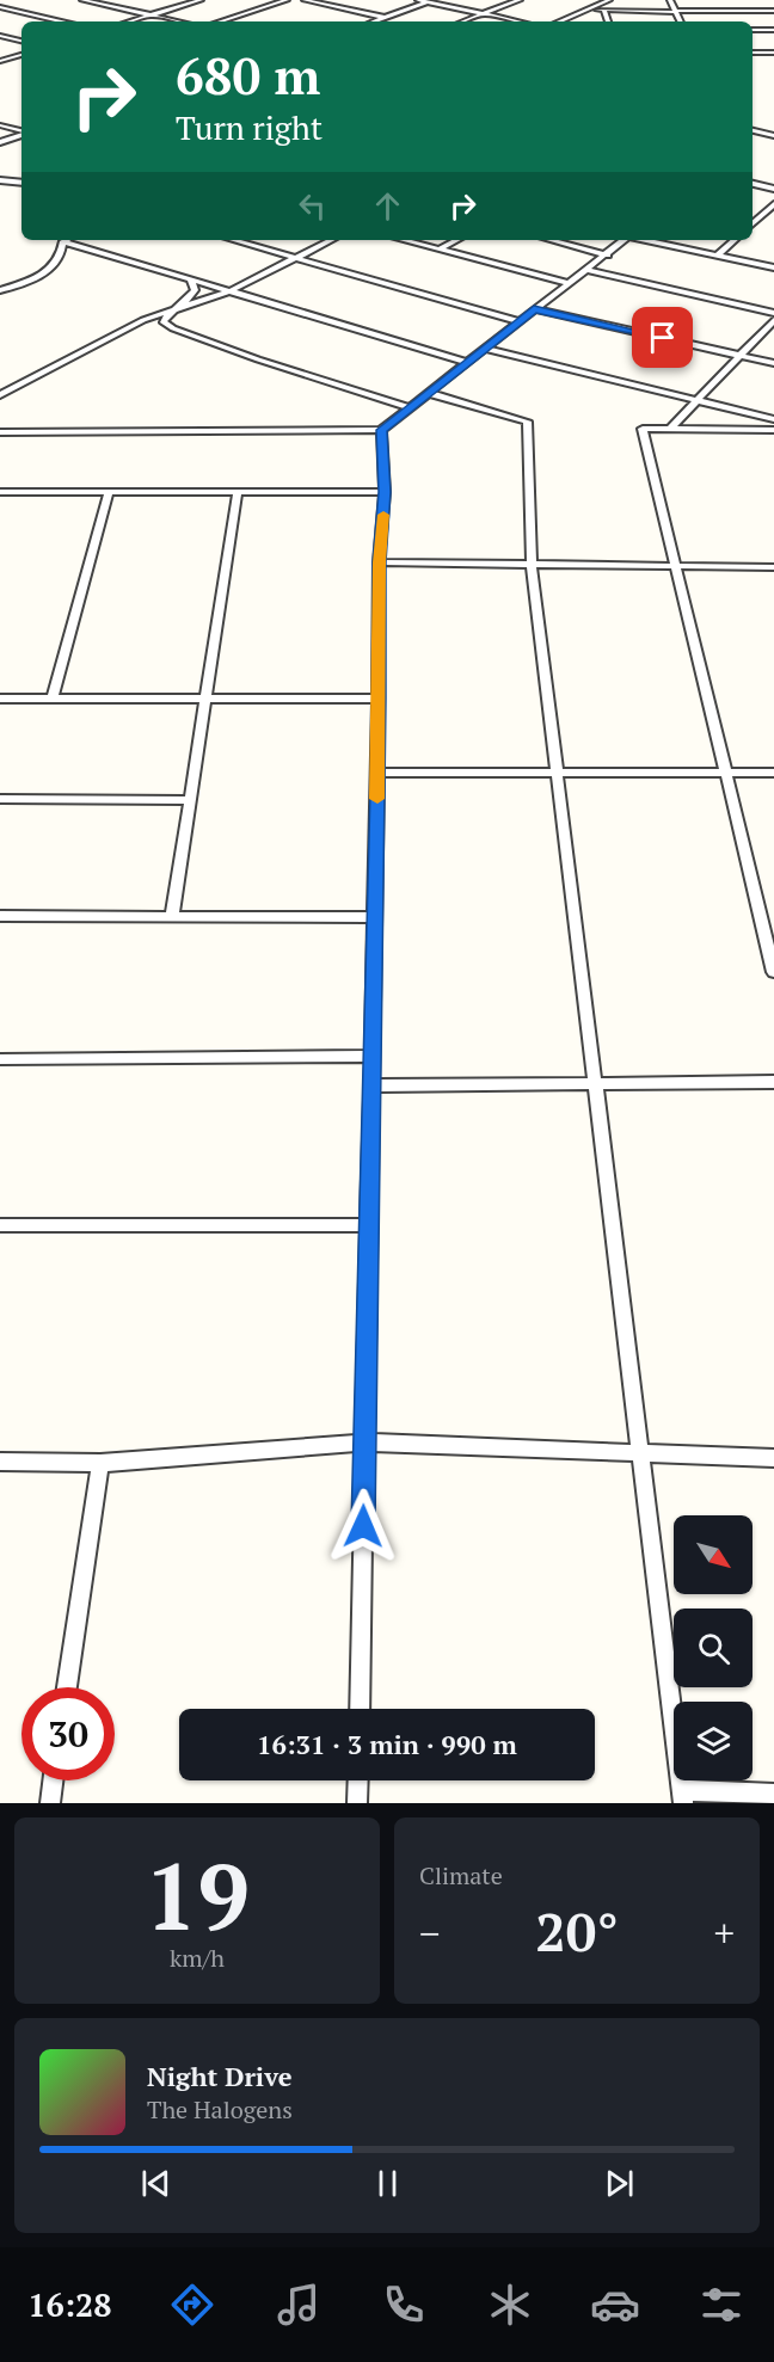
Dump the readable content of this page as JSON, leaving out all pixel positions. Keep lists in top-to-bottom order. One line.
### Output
{"north":"bottom right","page":{"turn":["680 m","Turn right"],"limit":"30","trip":"16:31 · 3 min · 990 m","tile":[["19","km/h"],"Climate"],"heat":["−","20°","+"],"song":["Night Drive","The Halogens"],"tabs":"16:28"}}
